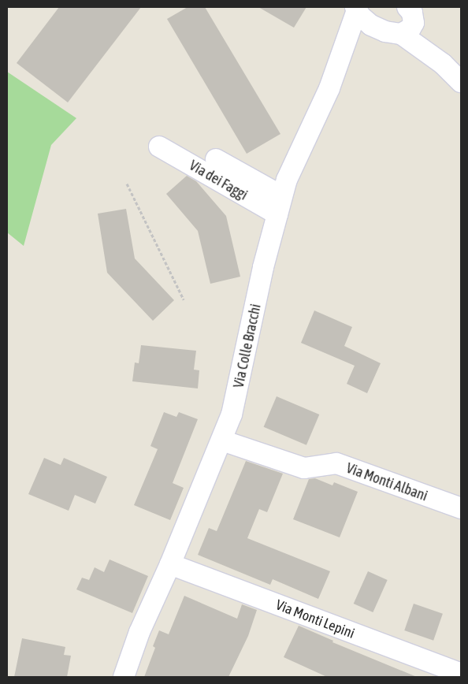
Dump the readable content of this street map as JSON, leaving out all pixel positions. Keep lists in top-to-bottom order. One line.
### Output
{"streets":{"street":["Via dei Faggi","Via Colle Bracchi","Via Monti Albani","Via Monti Lepini"]},"crossings":[["Via dei Faggi","Via Colle Bracchi"],["Via Colle Bracchi","Via Monti Albani"],["Via Colle Bracchi","Via Monti Lepini"]]}
